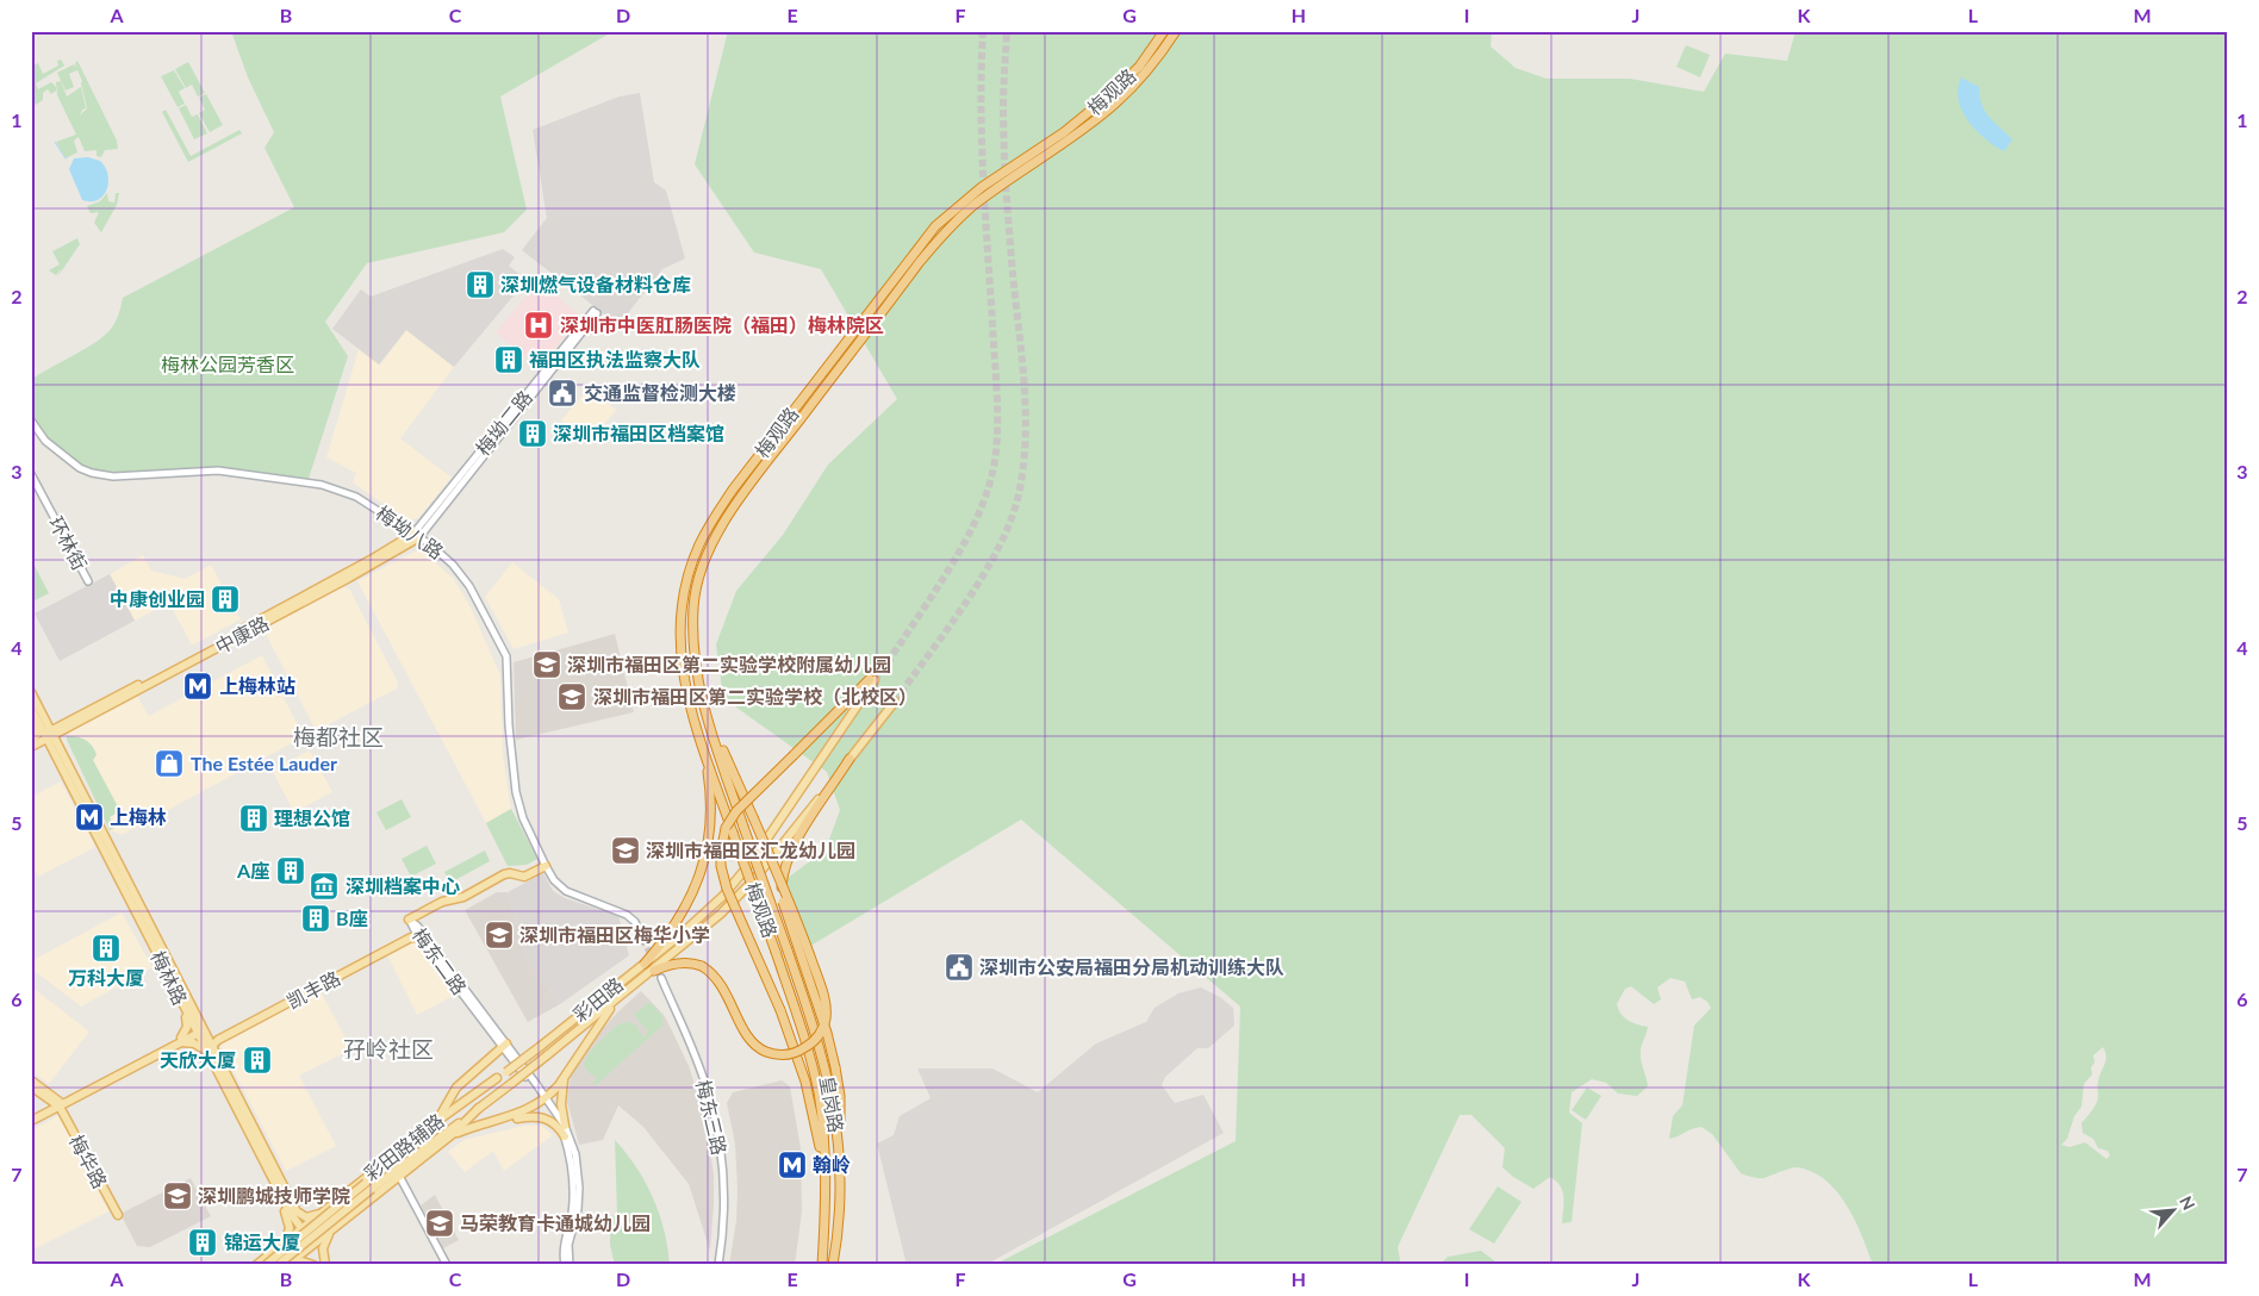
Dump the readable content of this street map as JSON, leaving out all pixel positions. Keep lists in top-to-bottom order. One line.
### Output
{"streets":{"highway":["梅观路","皇岗路"],"main road":["中康路","梅林路","凯丰路","彩田路","彩田路辅路","梅华路"],"street":["梅坳二路","梅坳八路","环林街","梅东二路","梅东三路"]},"crossings":[["梅观路","皇岗路"],["梅坳二路","梅坳八路"],["梅坳二路","中康路"],["梅坳八路","中康路"],["中康路","梅林路"],["梅东二路","凯丰路"],["梅林路","凯丰路"],["梅林路","彩田路辅路"],["彩田路","彩田路辅路"]],"districts":["梅都社区","孖岭社区"],"parks":["梅林公园芳香区"],"places":{"building":["深圳燃气设备材料仓库","福田区执法监察大队","深圳市福田区档案馆","中康创业园","理想公馆","A座","B座","万科大厦","天欣大厦","锦运大厦"],"hospital":["深圳市中医肛肠医院（福田）梅林院区"],"public building":["交通监督检测大楼","深圳市公安局福田分局机动训练大队"],"school or university":["深圳市福田区第二实验学校附属幼儿园","深圳市福田区第二实验学校（北校区）","深圳市福田区汇龙幼儿园","深圳市福田区梅华小学","深圳鹏城技师学院","马荣教育卡通城幼儿园"],"metro station":["上梅林站","上梅林","翰岭"],"shop":["The Estée Lauder"],"museum":["深圳档案中心"]},"north":"top right","grid":{"columns":["A","B","C","D","E","F","G","H","I","J","K","L","M"],"rows":["1","2","3","4","5","6","7"]}}
